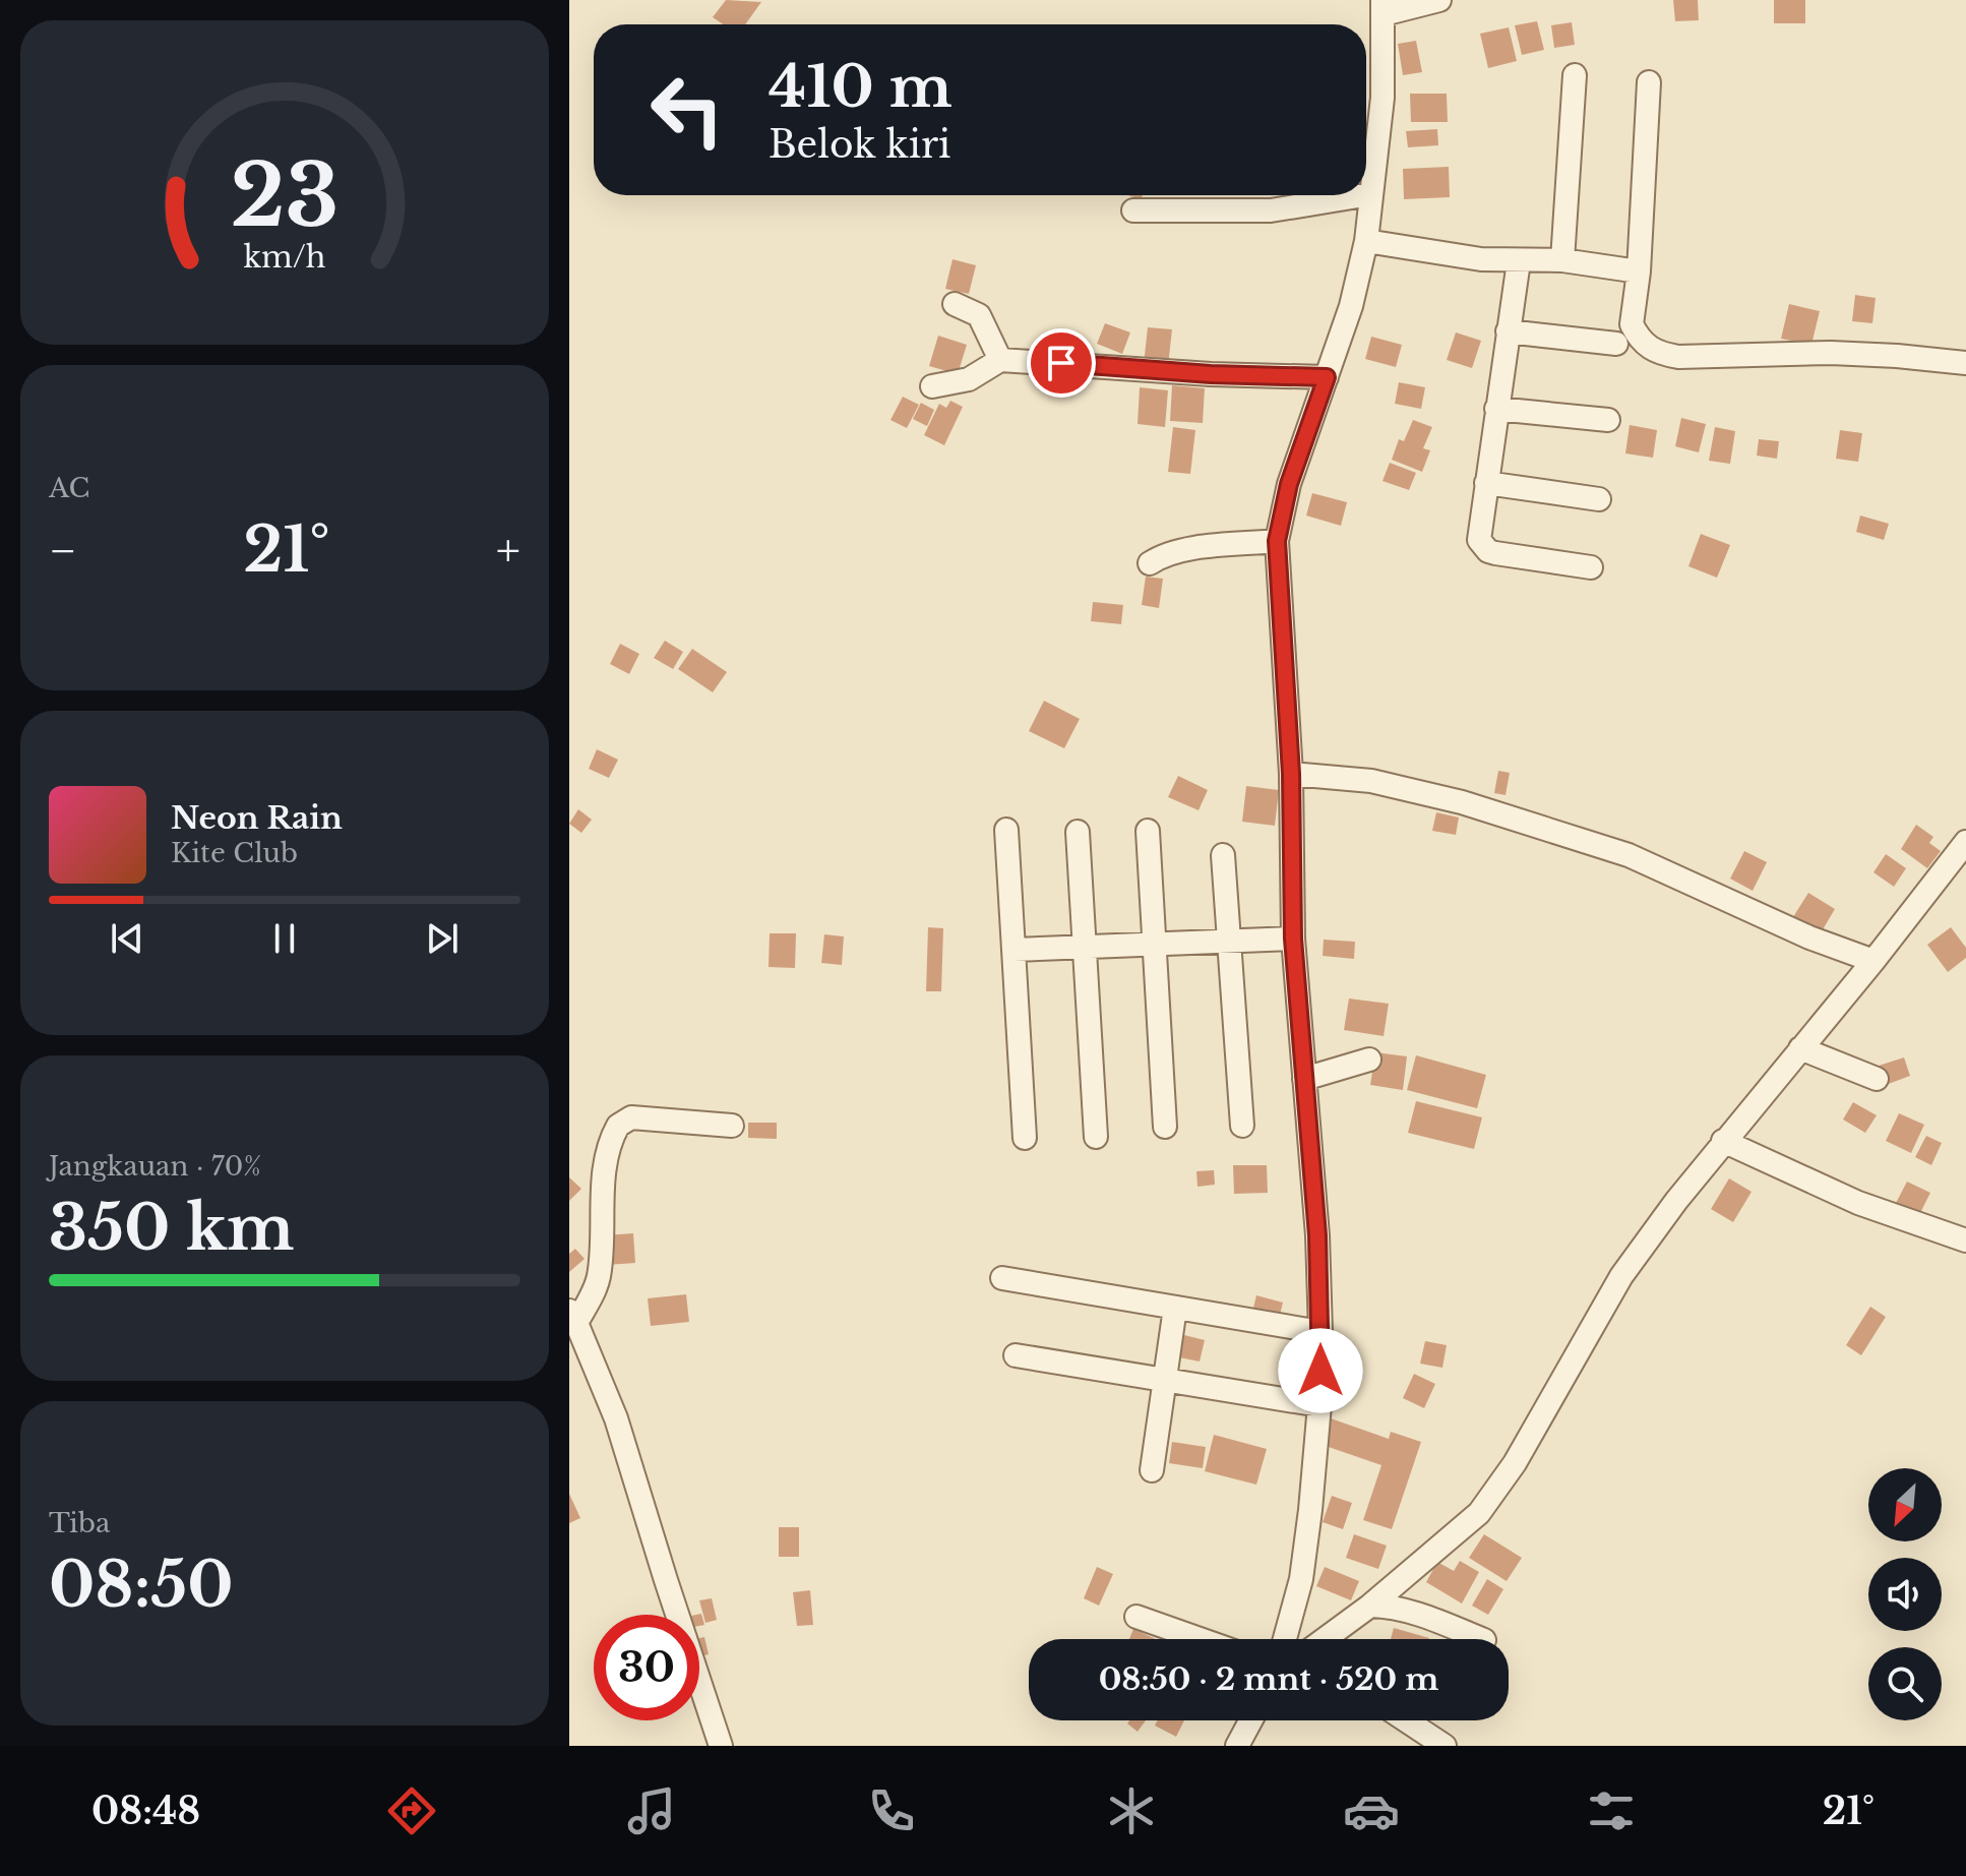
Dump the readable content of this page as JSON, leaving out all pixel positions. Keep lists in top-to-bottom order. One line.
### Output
{"north":"bottom left","page":{"turn":["410 m","Belok kiri"],"tile":["AC",["Jangkauan · 70%","350 km"],["Tiba","08:50"]],"heat":["−","21°","+"],"song":["Neon Rain","Kite Club"],"limit":"30","trip":"08:50 · 2 mnt · 520 m","tabs":["08:48","21°"],"gauge":["23","km/h"]}}
